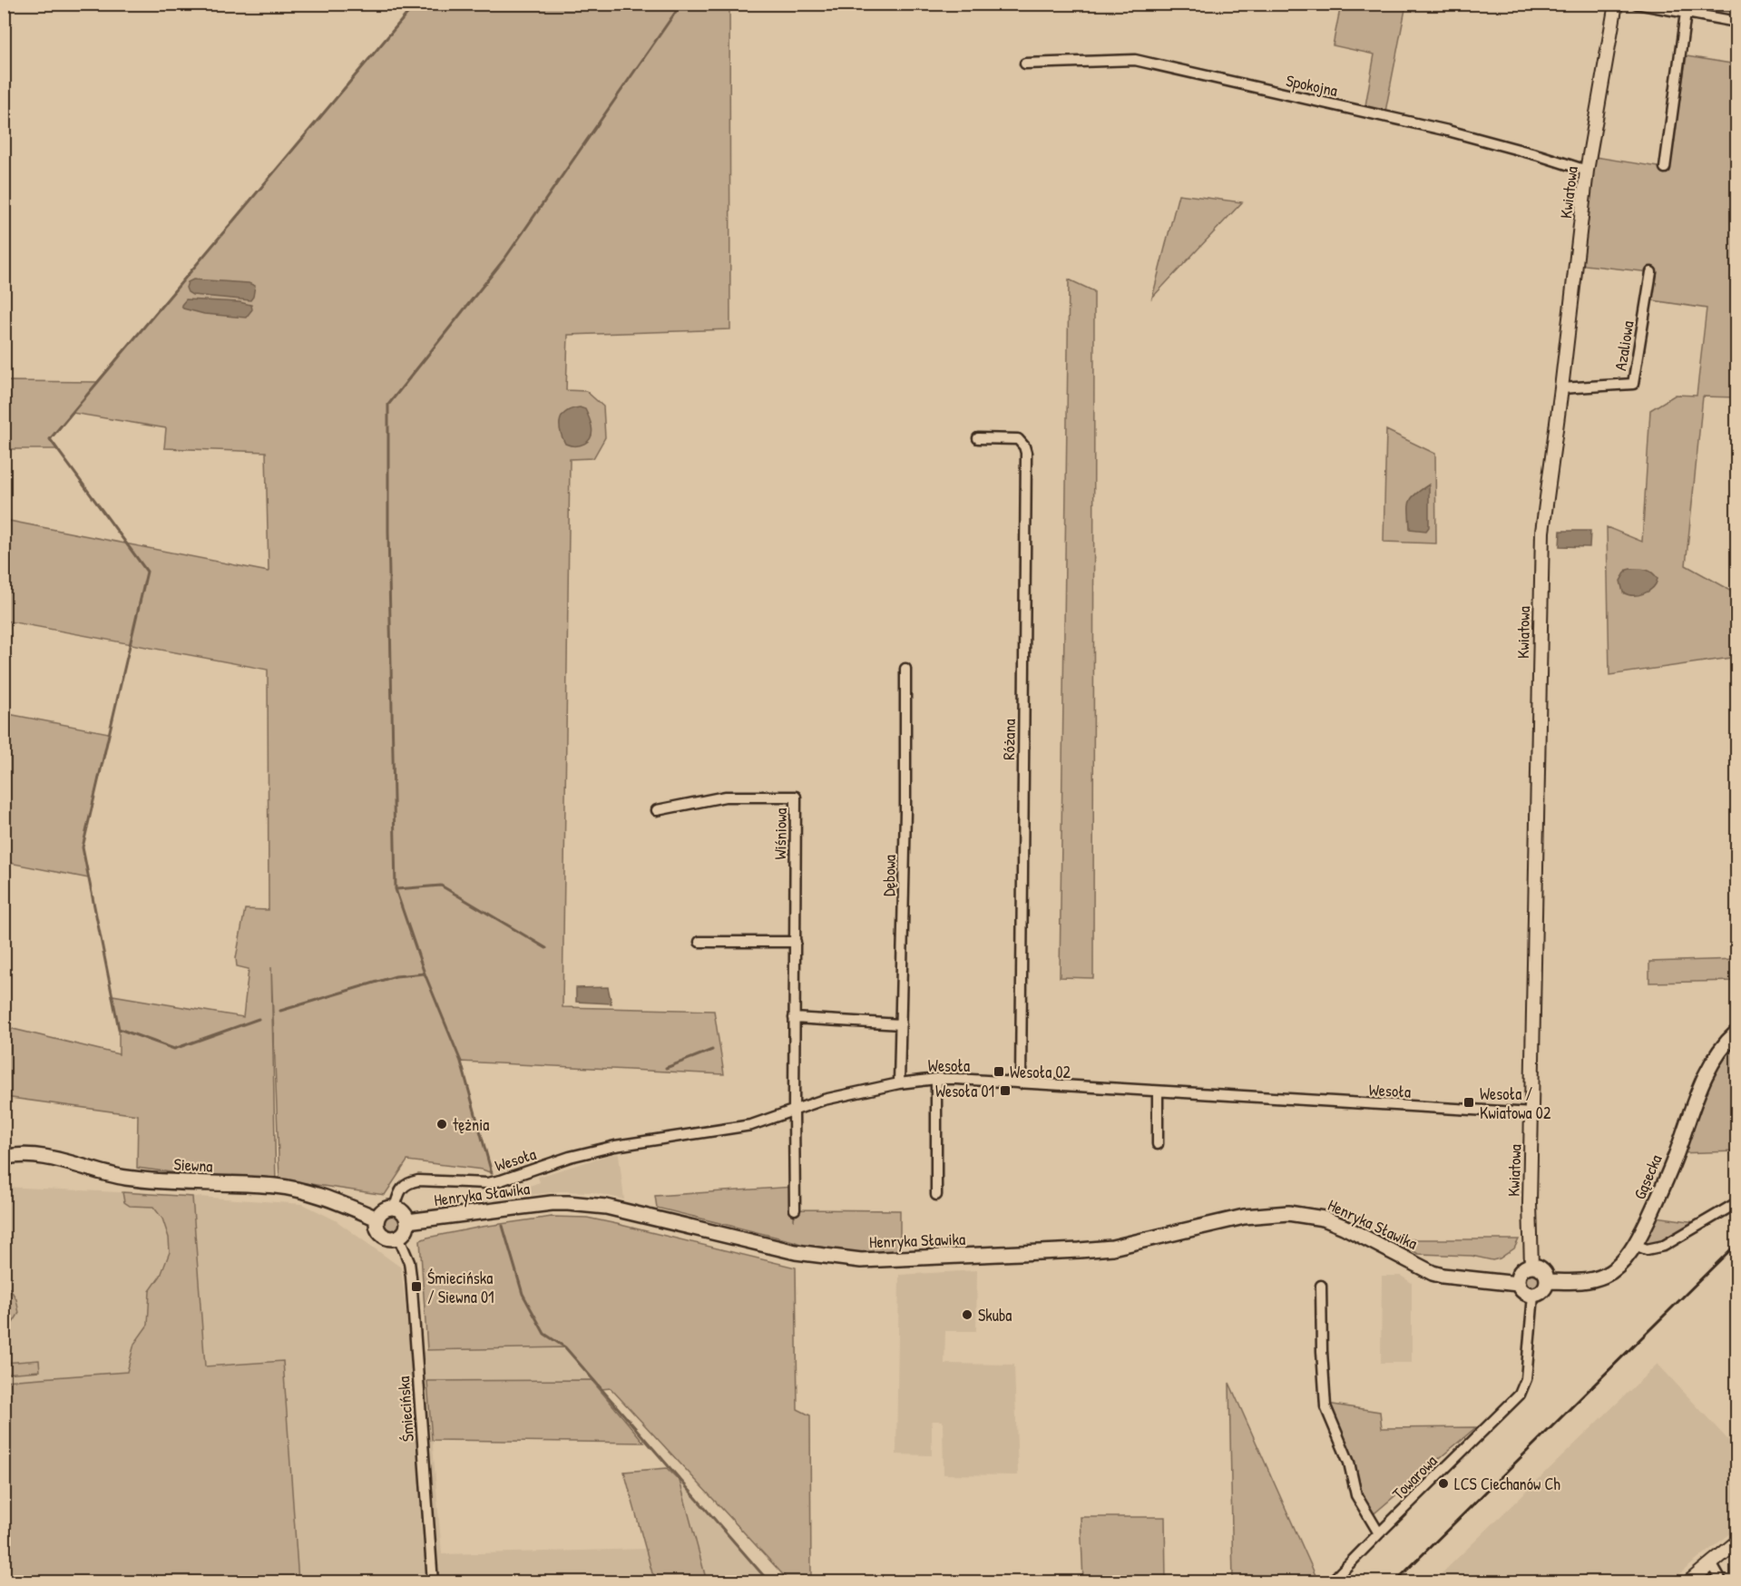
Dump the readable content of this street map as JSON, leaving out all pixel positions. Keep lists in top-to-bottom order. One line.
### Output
{"streets":{"main road":["Siewna","Gąsecka","Henryka Sławika"],"street":["Spokojna","Kwiatowa","Azaliowa","Różana","Wiśniowa","Dębowa","Wesoła","Śmiecińska","Towarowa"]},"crossings":[["Spokojna","Kwiatowa"],["Kwiatowa","Azaliowa"],["Kwiatowa","Wesoła"],["Kwiatowa","Gąsecka"],["Kwiatowa","Henryka Sławika"],["Kwiatowa","Towarowa"],["Różana","Wesoła"],["Wiśniowa","Wesoła"],["Dębowa","Wesoła"],["Wesoła","Siewna"],["Wesoła","Henryka Sławika"],["Wesoła","Śmiecińska"],["Siewna","Henryka Sławika"],["Siewna","Śmiecińska"],["Gąsecka","Henryka Sławika"],["Gąsecka","Towarowa"],["Henryka Sławika","Śmiecińska"],["Henryka Sławika","Towarowa"]],"places":{"transit":["Wesoła 02","Wesoła 01","Wesoła / Kwiatowa 02","Śmiecińska / Siewna 01"],"other":["tężnia","Skuba","LCS Ciechanów Ch"]}}
